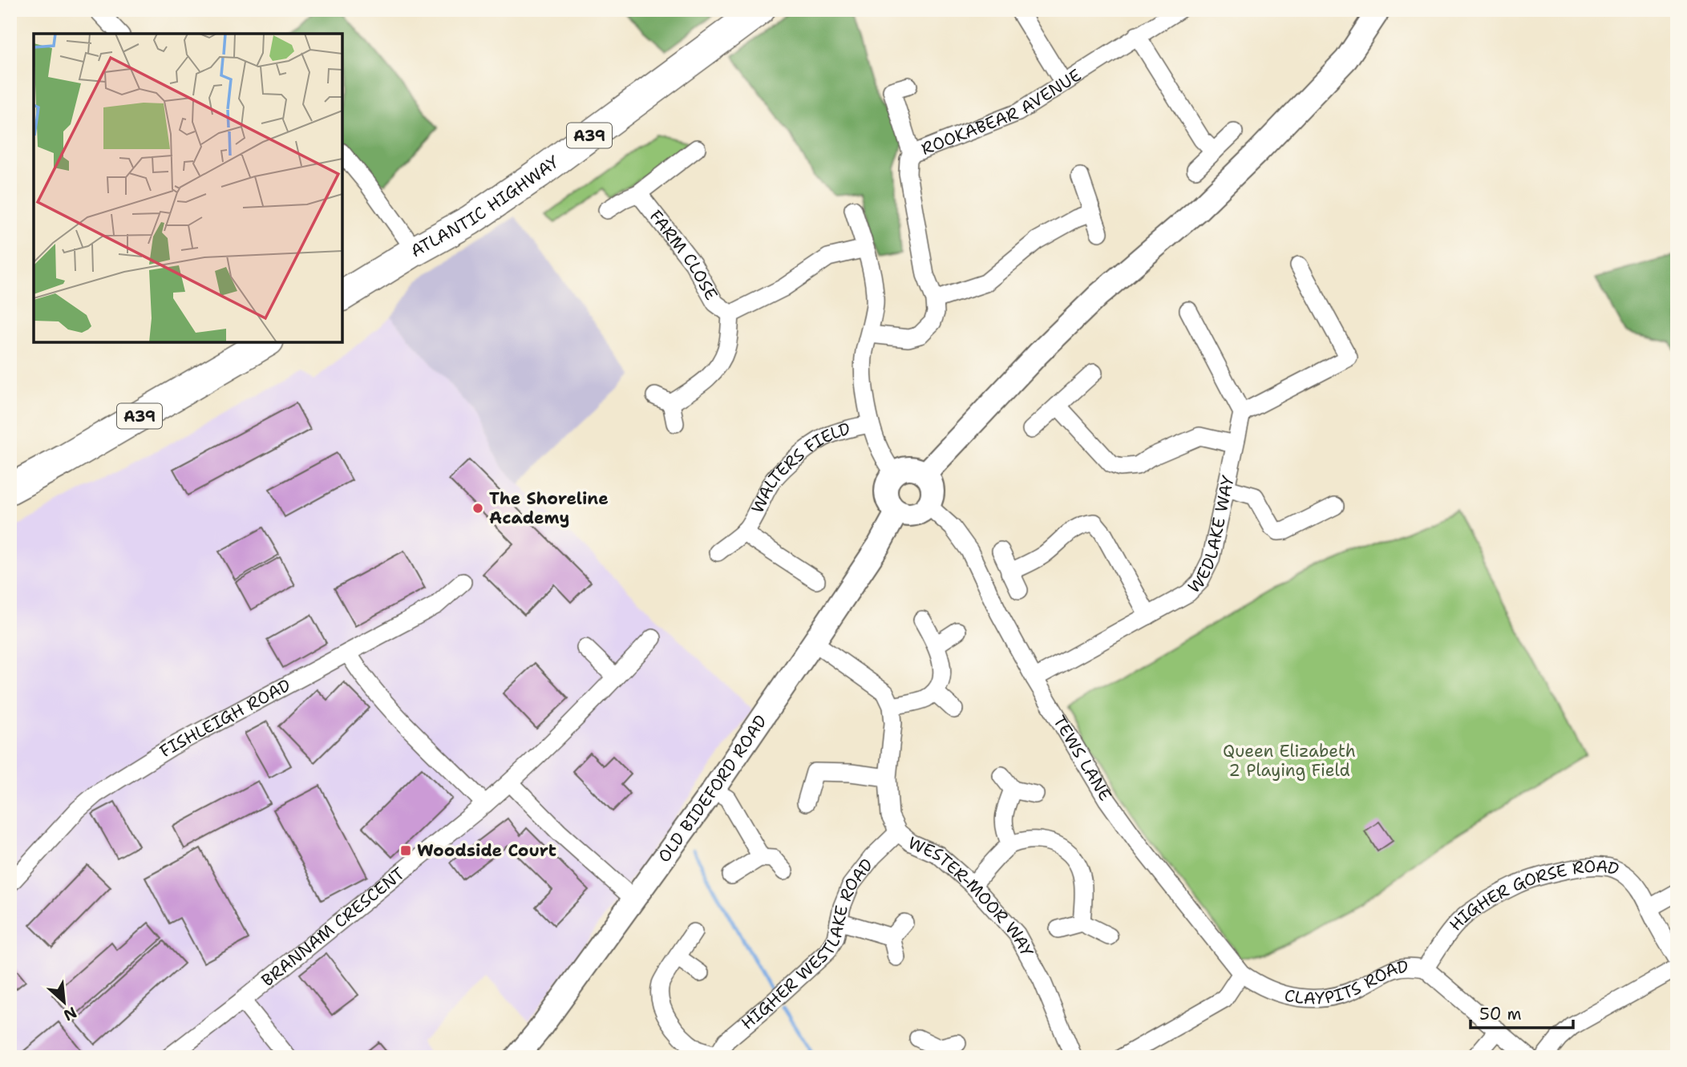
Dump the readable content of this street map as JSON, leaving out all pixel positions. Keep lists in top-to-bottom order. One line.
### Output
{"streets":{"highway":["A39","ATLANTIC HIGHWAY"],"street":["ROOKABEAR AVENUE","FARM CLOSE","WALTERS FIELD","WEDLAKE WAY","FISHLEIGH ROAD","TEWS LANE","OLD BIDEFORD ROAD","WESTER-MOOR WAY","HIGHER GORSE ROAD","BRANNAM CRESCENT","HIGHER WESTLAKE ROAD","CLAYPITS ROAD"]},"crossings":[["WEDLAKE WAY","TEWS LANE"],["TEWS LANE","OLD BIDEFORD ROAD"],["TEWS LANE","CLAYPITS ROAD"],["WESTER-MOOR WAY","HIGHER WESTLAKE ROAD"],["HIGHER GORSE ROAD","CLAYPITS ROAD"]],"parks":["Queen Elizabeth 2 Playing Field"],"places":{"other":["The Shoreline Academy"],"transit":["Woodside Court"]},"scale_bar":"50 m","north":"bottom right"}
